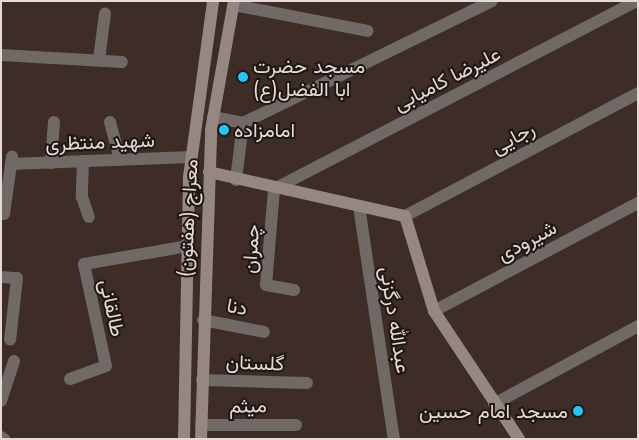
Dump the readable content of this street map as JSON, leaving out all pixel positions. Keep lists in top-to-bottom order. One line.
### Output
{"streets":{"main road":["معراج (هفتون)"],"street":["علیرضا کامیابی","رجایی","شهید منتظری","شیرودی","چمران","دنا","طالقانی","عبدالله درگزنی","گلستان","میثم"]},"crossings":[["علیرضا کامیابی","چمران"],["شهید منتظری","معراج (هفتون)"],["معراج (هفتون)","دنا"],["معراج (هفتون)","طالقانی"],["معراج (هفتون)","گلستان"],["معراج (هفتون)","میثم"]],"places":["مسجد حضرت ابا الفضل(ع)","امامزاده","مسجد امام حسین"]}
